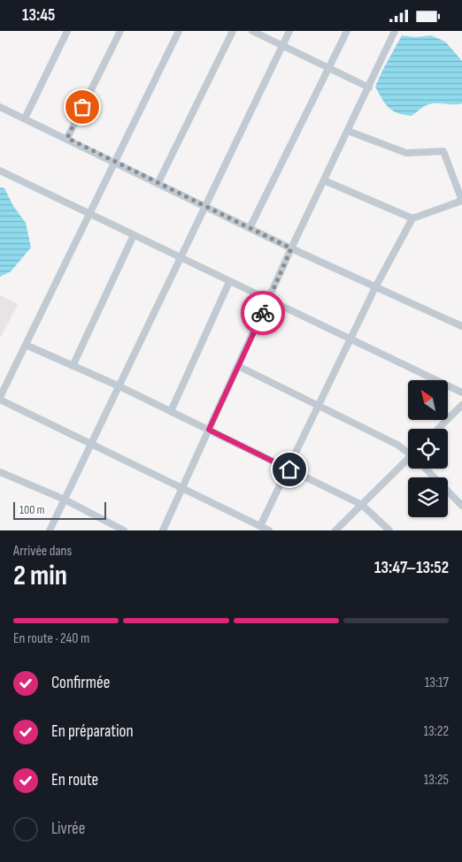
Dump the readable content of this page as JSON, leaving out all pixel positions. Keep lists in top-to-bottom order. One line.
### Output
{"scale_bar":"100 m","north":"top left","page":{"status":"13:45","scale":"100 m","heading":["2 min","Arrivée dans","13:47–13:52"],"bar":"En route · 240 m","list":[["Confirmée","13:17"],["En préparation","13:22"],["En route","13:25"],"Livrée"]}}
